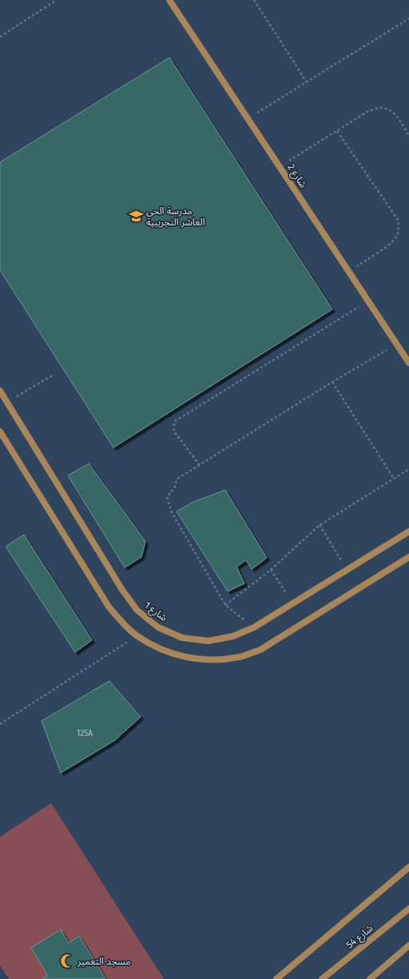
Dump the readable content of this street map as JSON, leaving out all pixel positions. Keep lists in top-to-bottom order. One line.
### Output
{"streets":{"street":["شارع 2","شارع 1","شارع 54"]},"places":{"school or university":["مدرسة الحى العاشر التجريبية"],"mosque":["مسجد التعمير"]},"house_numbers":["125A"]}
